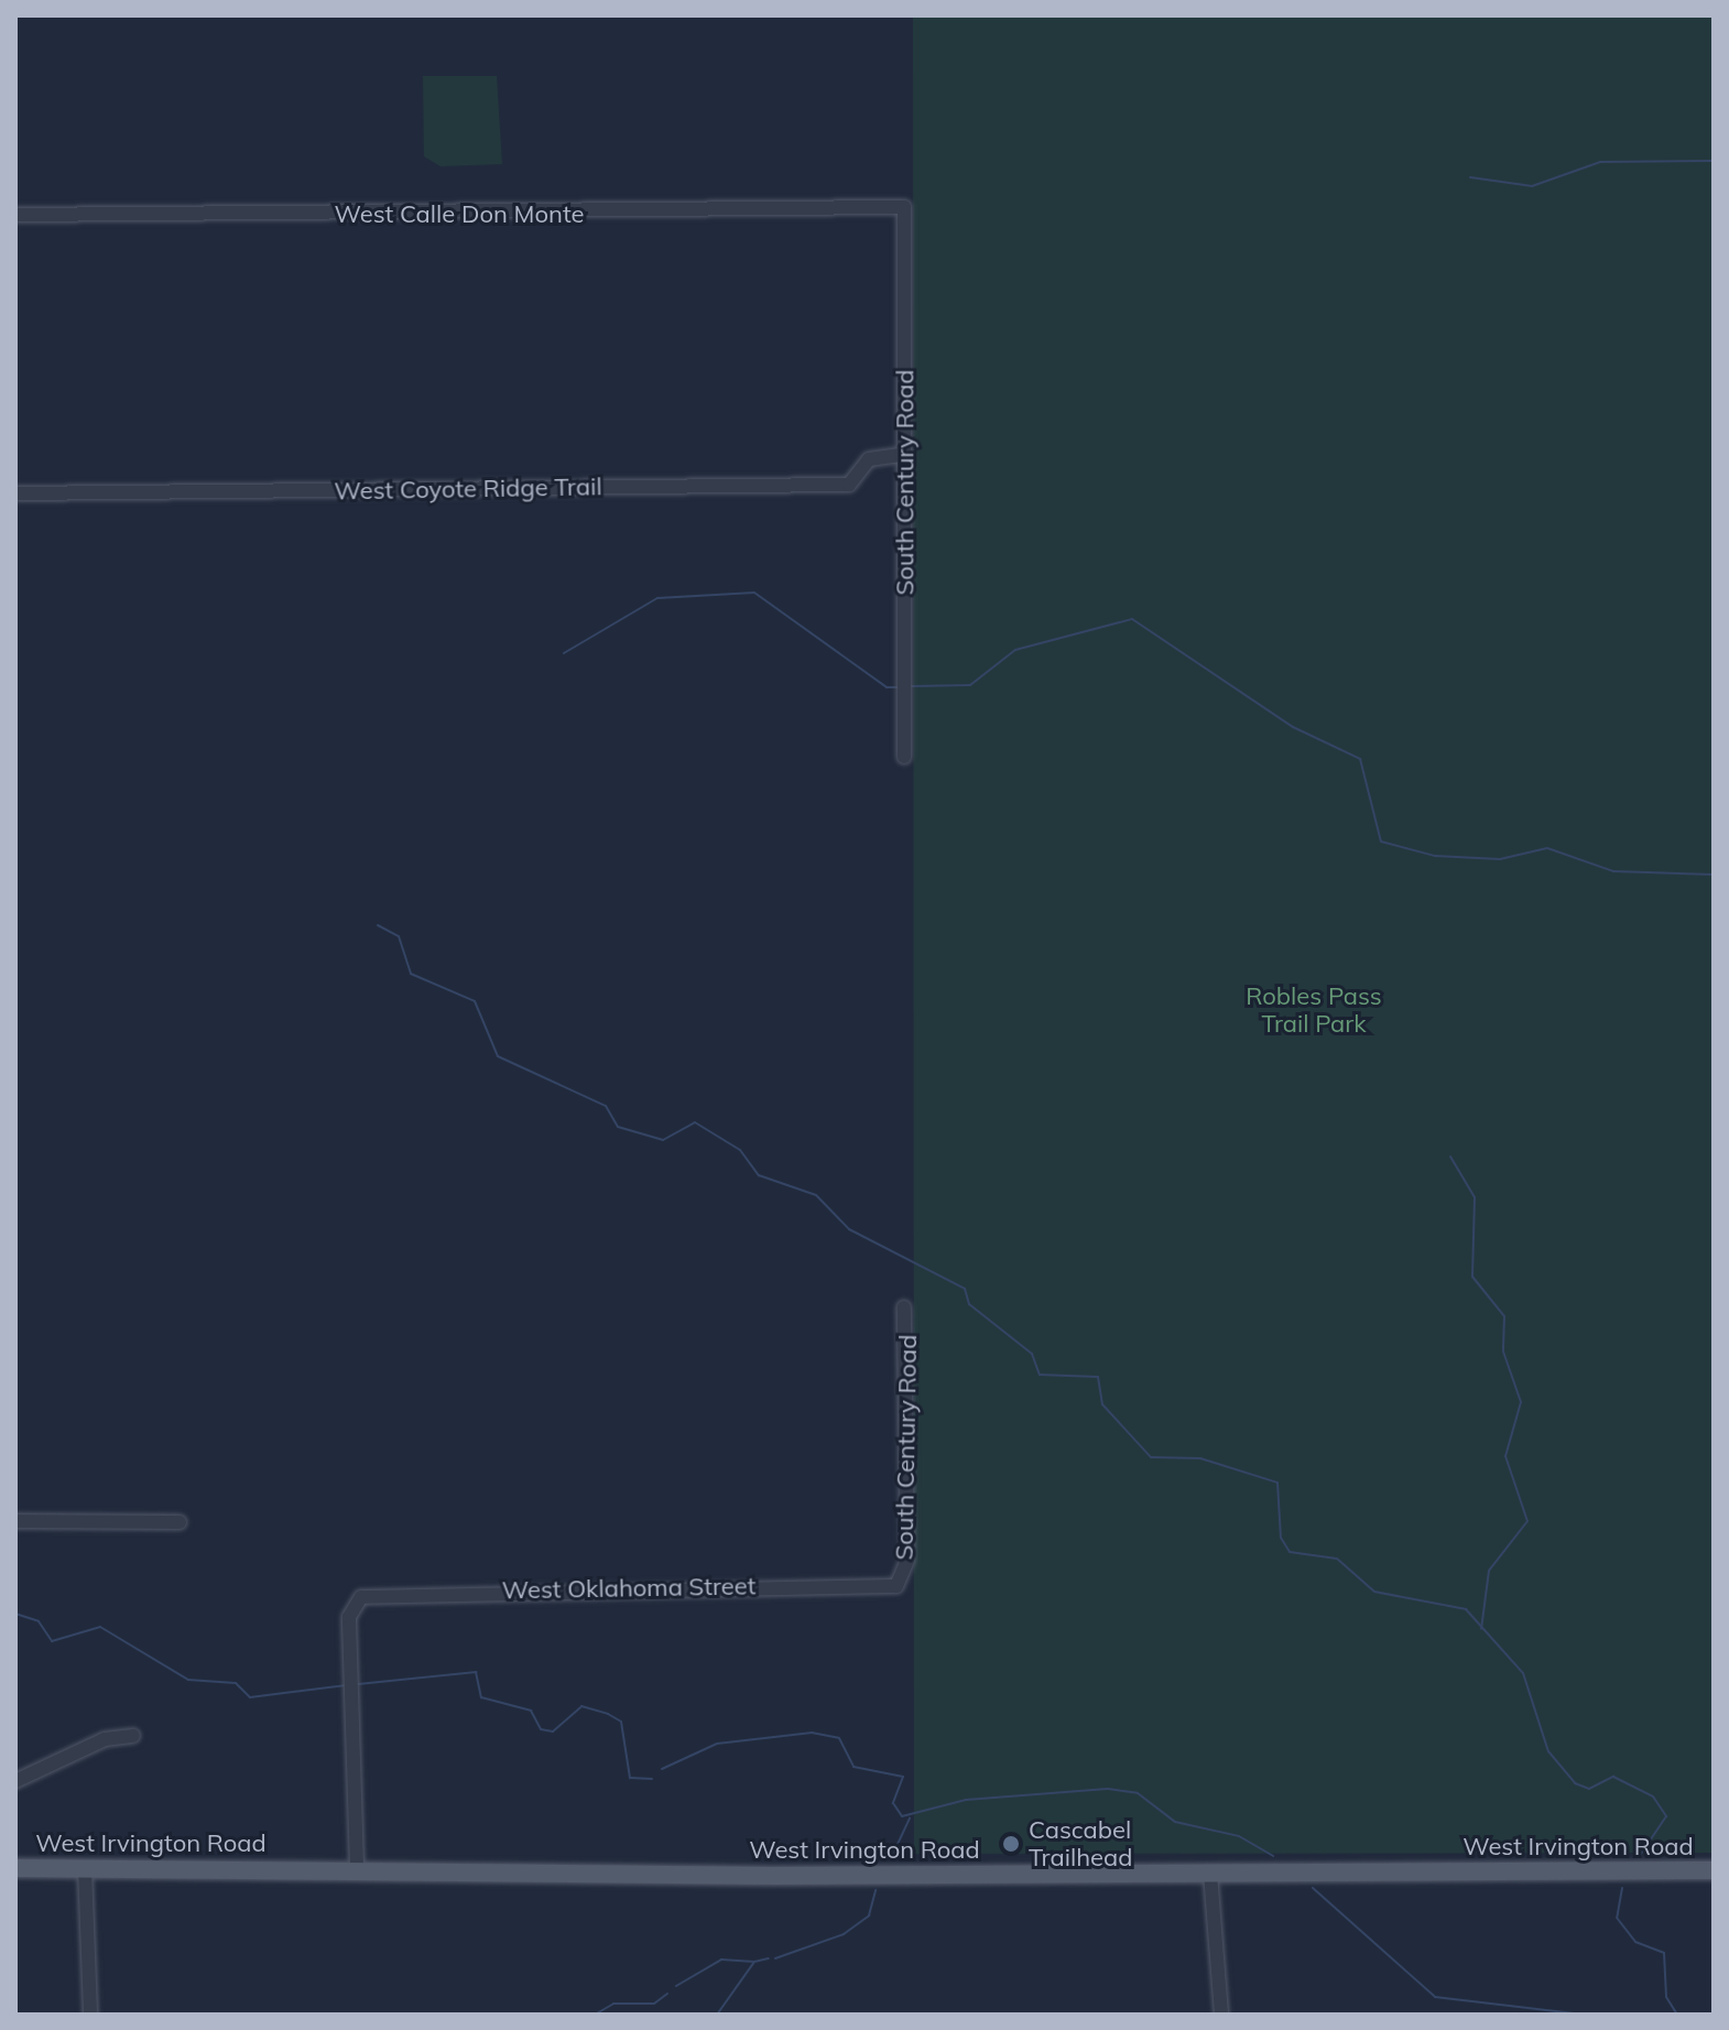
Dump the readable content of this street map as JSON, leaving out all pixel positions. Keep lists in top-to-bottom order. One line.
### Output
{"streets":{"main road":["West Irvington Road"],"street":["West Calle Don Monte","South Century Road","West Coyote Ridge Trail","West Oklahoma Street"]},"crossings":[["West Calle Don Monte","South Century Road"],["South Century Road","West Coyote Ridge Trail"],["South Century Road","West Oklahoma Street"],["West Oklahoma Street","West Irvington Road"]],"parks":["Robles Pass Trail Park"],"places":["Cascabel Trailhead"]}
